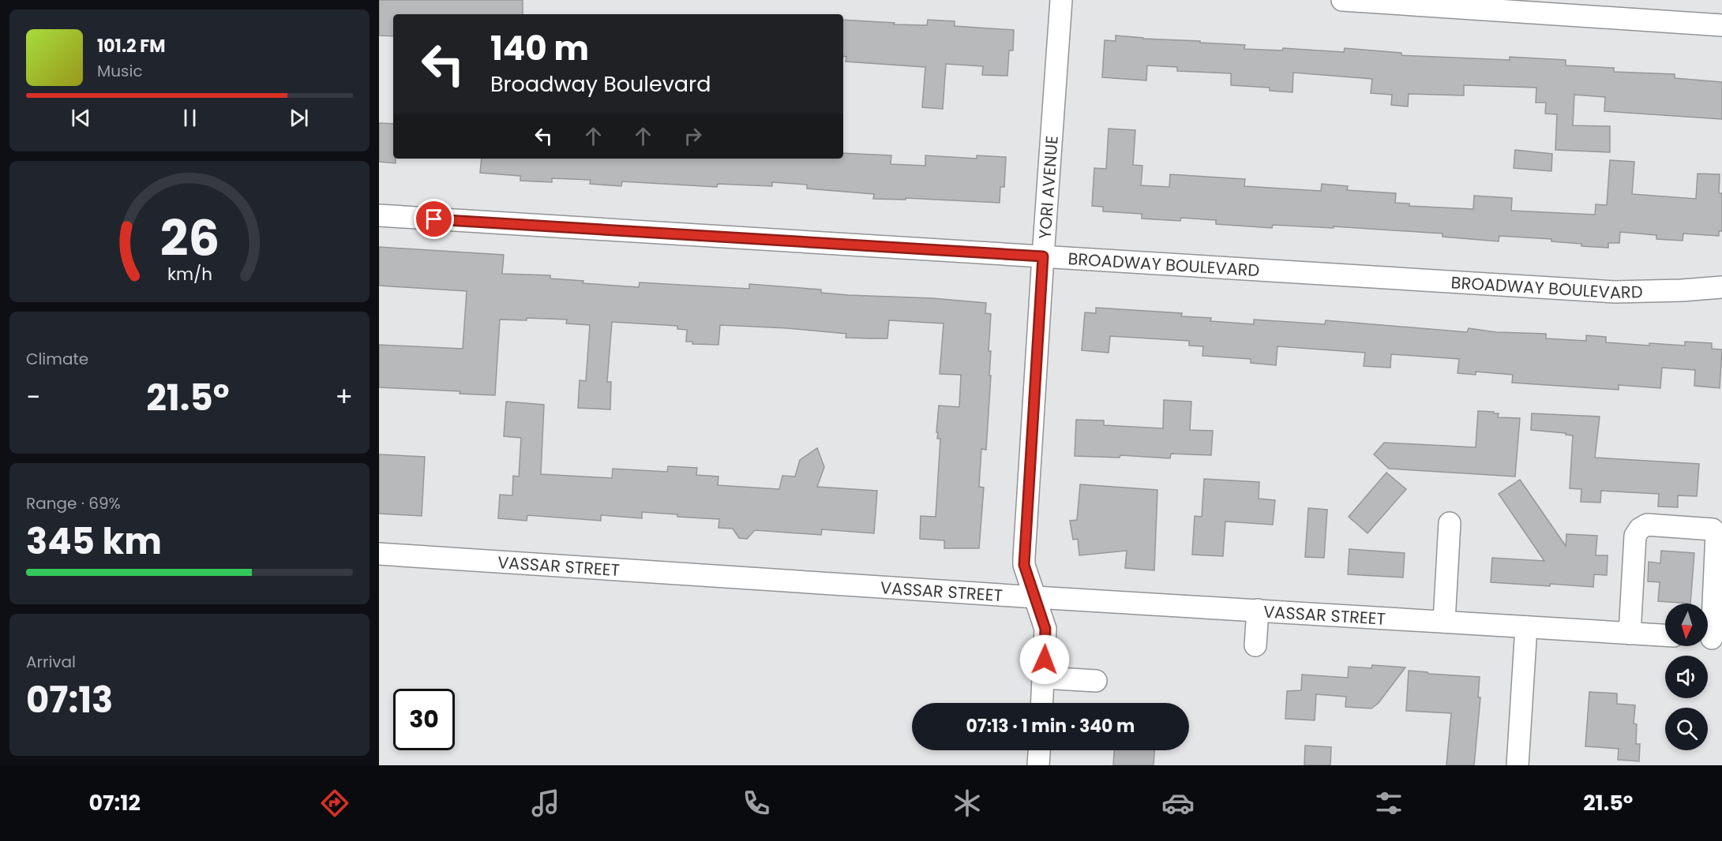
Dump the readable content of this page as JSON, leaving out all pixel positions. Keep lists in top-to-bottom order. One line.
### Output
{"streets":{"street":["YORI AVENUE","BROADWAY BOULEVARD","VASSAR STREET"]},"crossings":[["YORI AVENUE","BROADWAY BOULEVARD"],["YORI AVENUE","VASSAR STREET"]],"north":"bottom","page":{"turn":["140 m","Broadway Boulevard"],"song":["101.2 FM","Music"],"tile":["Climate",["Range · 69%","345 km"],["Arrival","07:13"]],"heat":["−","21.5°","+"],"limit":"30","trip":"07:13 · 1 min · 340 m","tabs":["07:12","21.5°"],"gauge":["26","km/h"]}}
